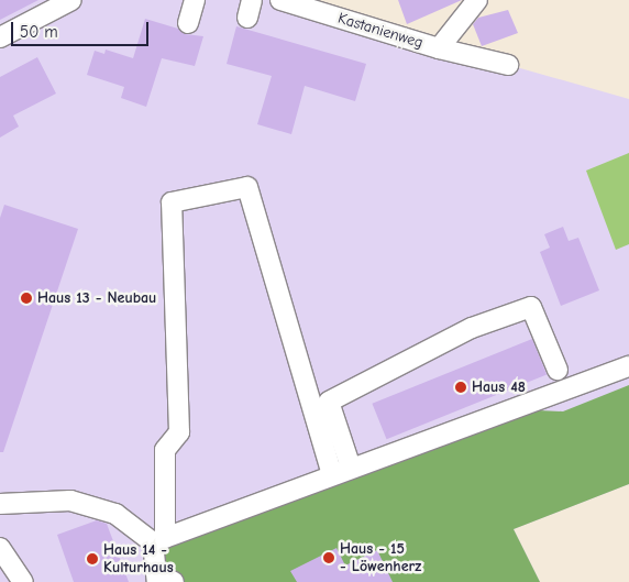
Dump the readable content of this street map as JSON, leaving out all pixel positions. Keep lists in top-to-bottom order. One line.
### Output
{"streets":{"street":["Kastanienweg"]},"places":["Haus 13 - Neubau","Haus 48","Haus - 15 - Löwenherz","Haus 14 - Kulturhaus"],"scale_bar":"50 m"}
